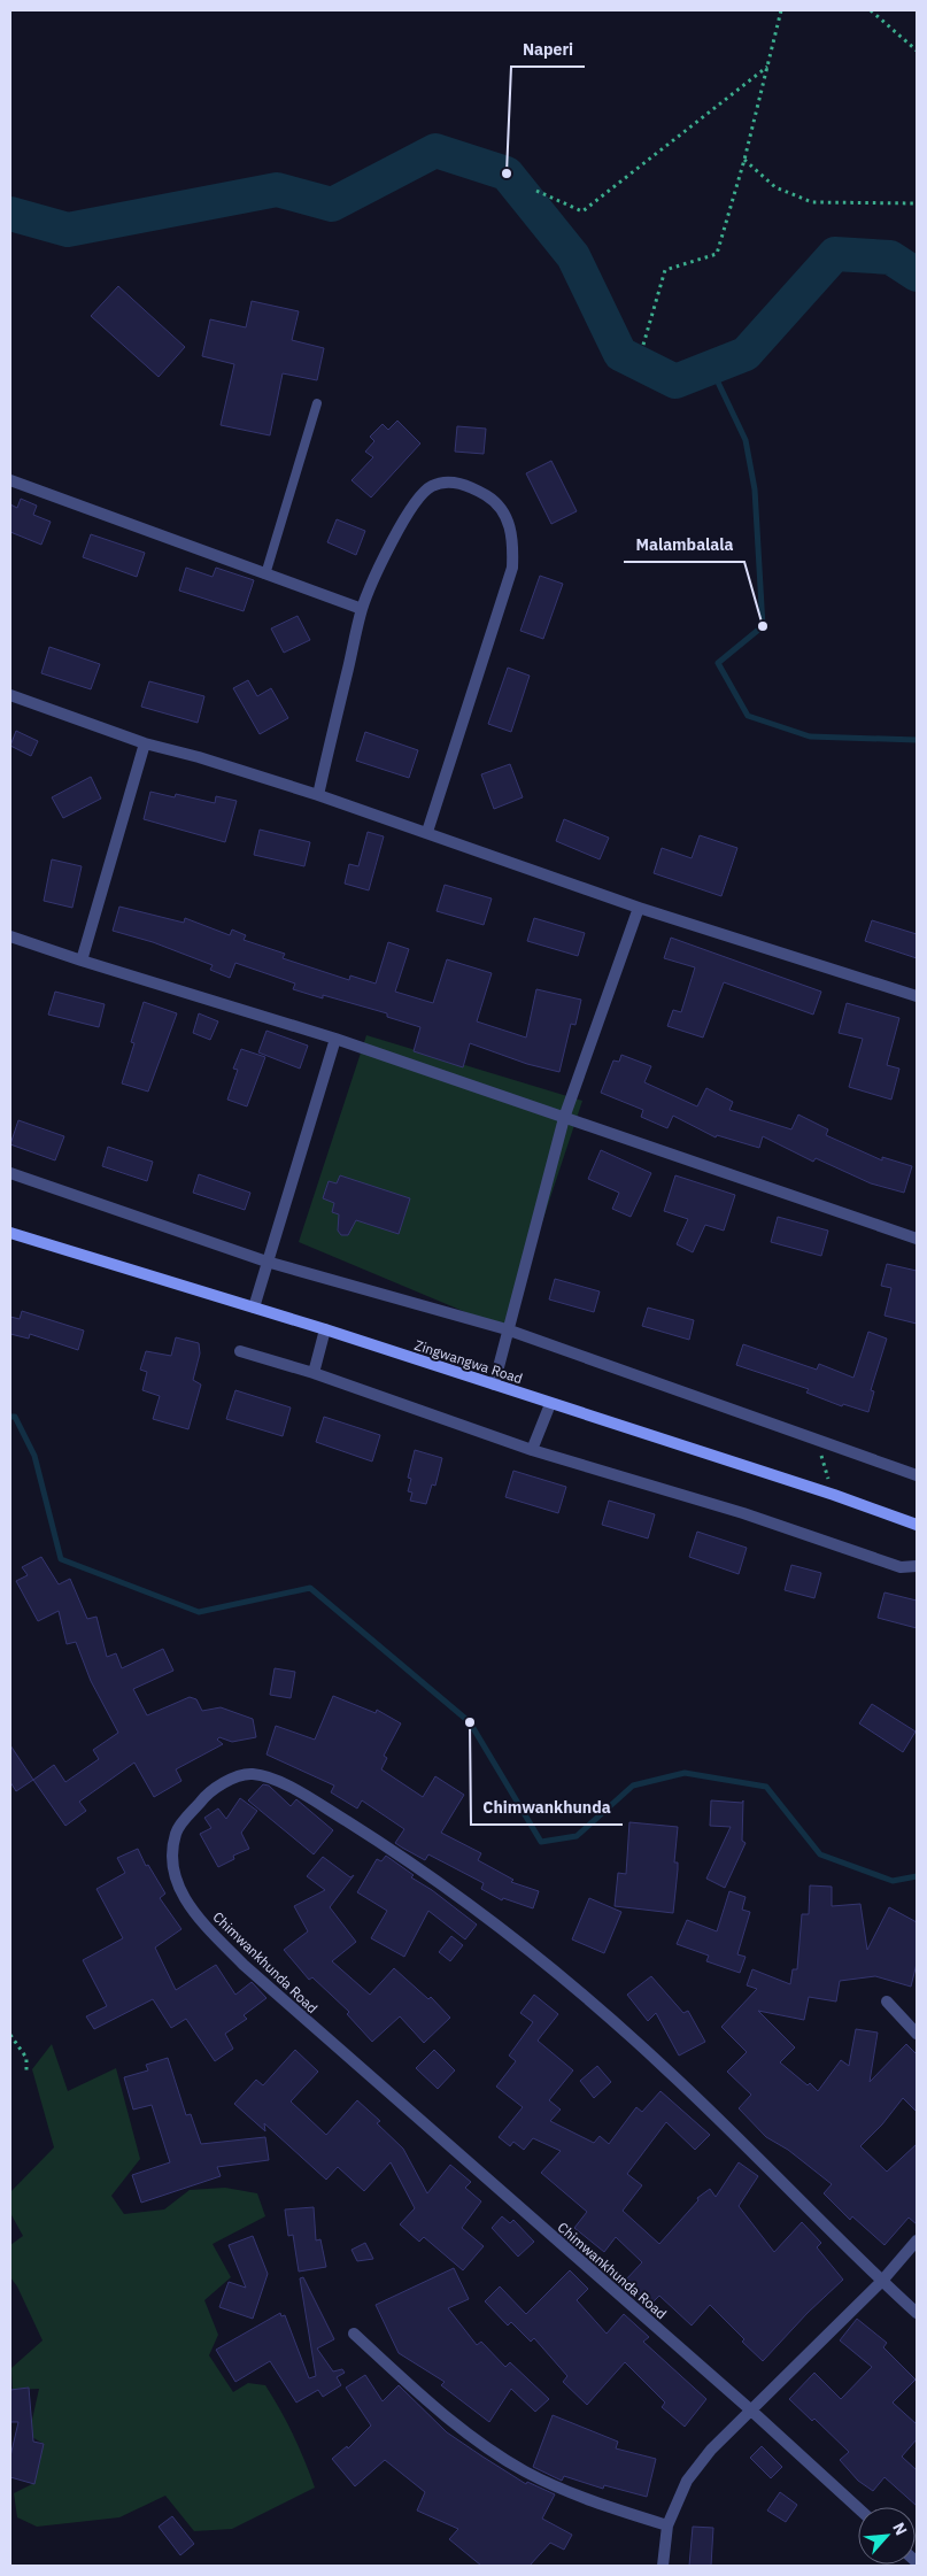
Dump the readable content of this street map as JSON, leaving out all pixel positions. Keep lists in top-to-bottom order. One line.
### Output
{"streets":{"street":["Zingwangwa Road","Chimwankhunda Road"]},"places":["Naperi","Malambalala","Chimwankhunda"],"north":"top right"}
